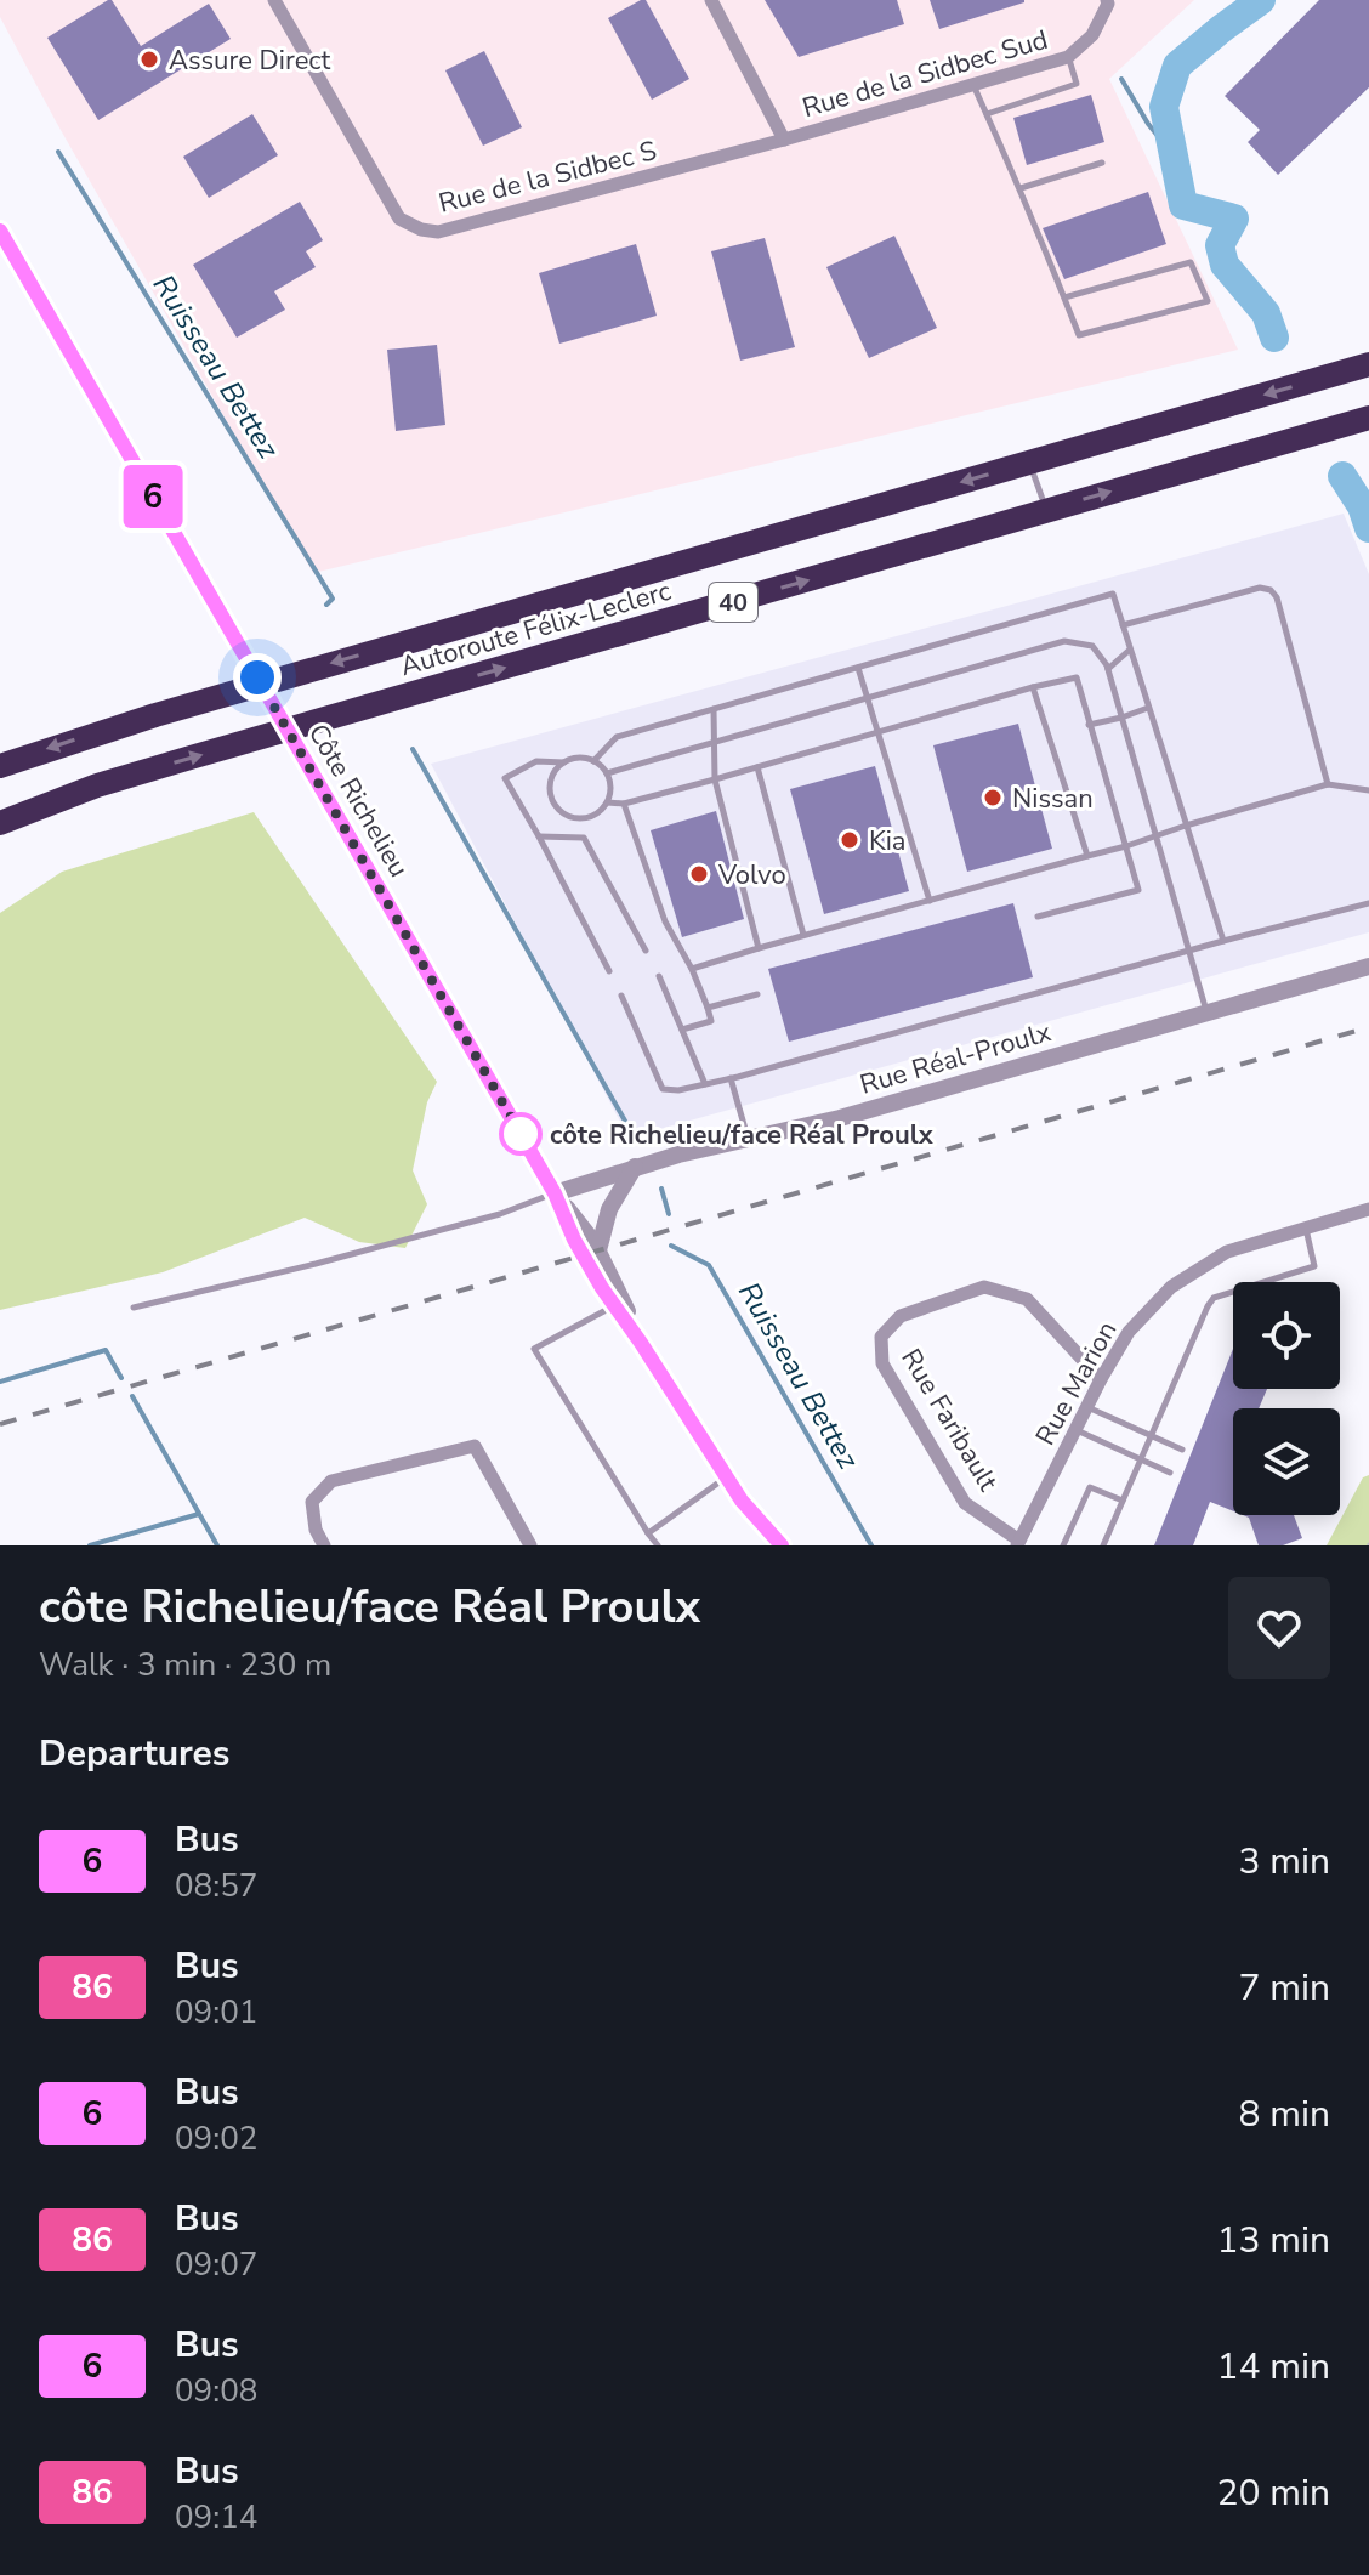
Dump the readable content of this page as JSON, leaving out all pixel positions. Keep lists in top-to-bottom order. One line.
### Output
{"streets":{"highway":["40","Autoroute Félix-Leclerc"],"street":["Rue de la Sidbec Sud","Rue de la Sidbec S","Côte Richelieu","Rue Réal-Proulx","Rue Marion","Rue Faribault"]},"crossings":[["Rue de la Sidbec Sud","Rue de la Sidbec S"],["Côte Richelieu","Rue Réal-Proulx"],["Rue Marion","Rue Faribault"]],"water":["Ruisseau Bettez"],"places":["Assure Direct","Nissan","Kia","Volvo","côte Richelieu/face Réal Proulx"],"lines":["bus line 6"],"page":{"on_map":"6","heading":[["côte Richelieu/face Réal Proulx","Walk · 3 min · 230 m"],"Departures"],"list":[{"mark":"6","name":"Bus","note":"08:57","value":"3 min"},{"mark":"86","name":"Bus","note":"09:01","value":"7 min"},{"mark":"6","name":"Bus","note":"09:02","value":"8 min"},{"mark":"86","name":"Bus","note":"09:07","value":"13 min"},{"mark":"6","name":"Bus","note":"09:08","value":"14 min"},{"mark":"86","name":"Bus","note":"09:14","value":"20 min"}]}}
